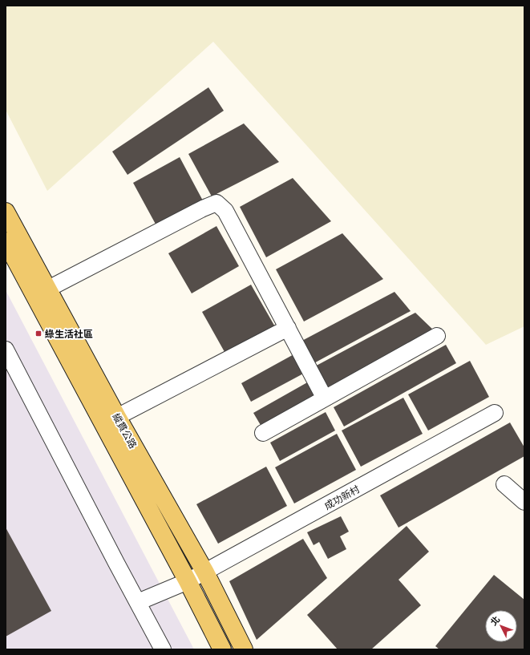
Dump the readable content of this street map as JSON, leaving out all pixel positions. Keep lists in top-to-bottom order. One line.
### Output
{"streets":{"main road":["縱貫公路"],"lane":["成功新村"]},"crossings":[["縱貫公路","成功新村"]],"places":{"transit":["綠生活社區"]},"north":"top left"}
